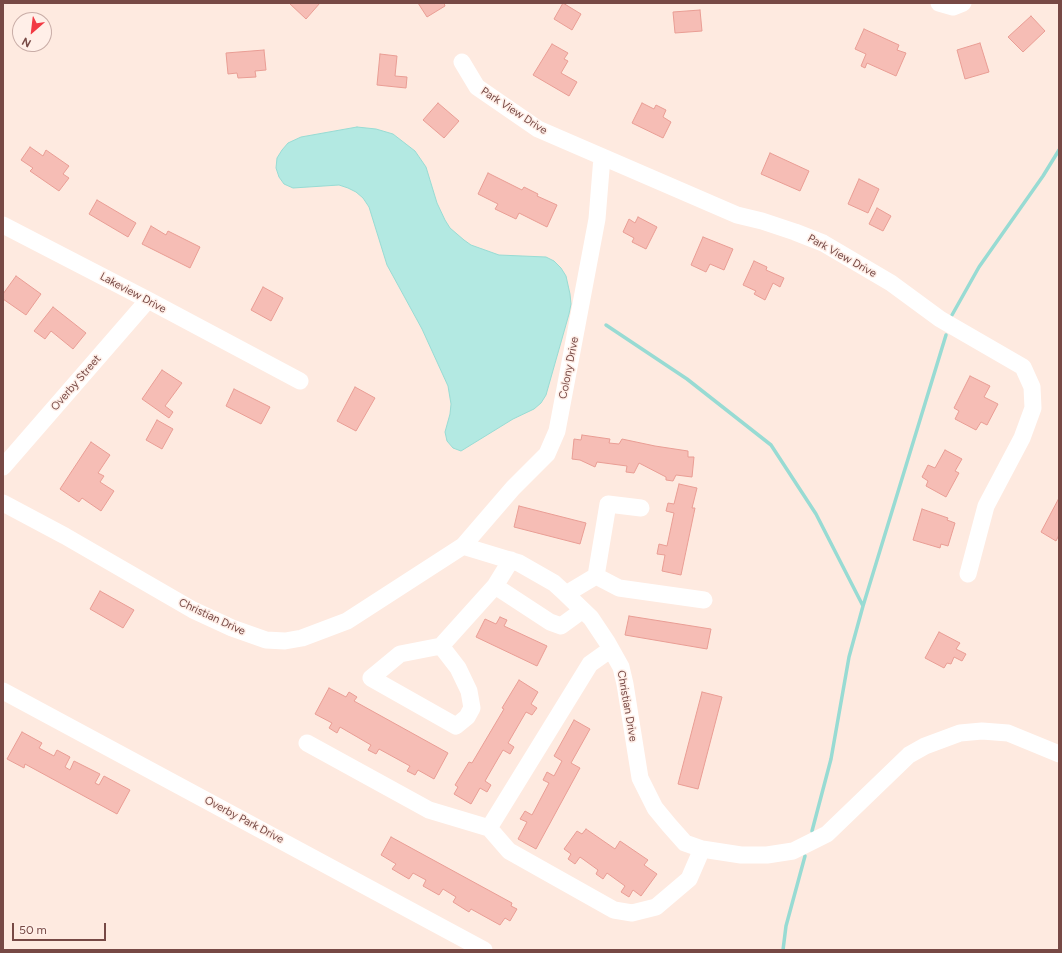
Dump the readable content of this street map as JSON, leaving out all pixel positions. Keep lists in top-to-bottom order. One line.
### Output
{"streets":{"street":["Park View Drive","Lakeview Drive","Colony Drive","Overby Street","Christian Drive","Overby Park Drive"]},"crossings":[["Park View Drive","Colony Drive"],["Lakeview Drive","Overby Street"],["Colony Drive","Christian Drive"]],"scale_bar":"50 m","north":"bottom left"}
